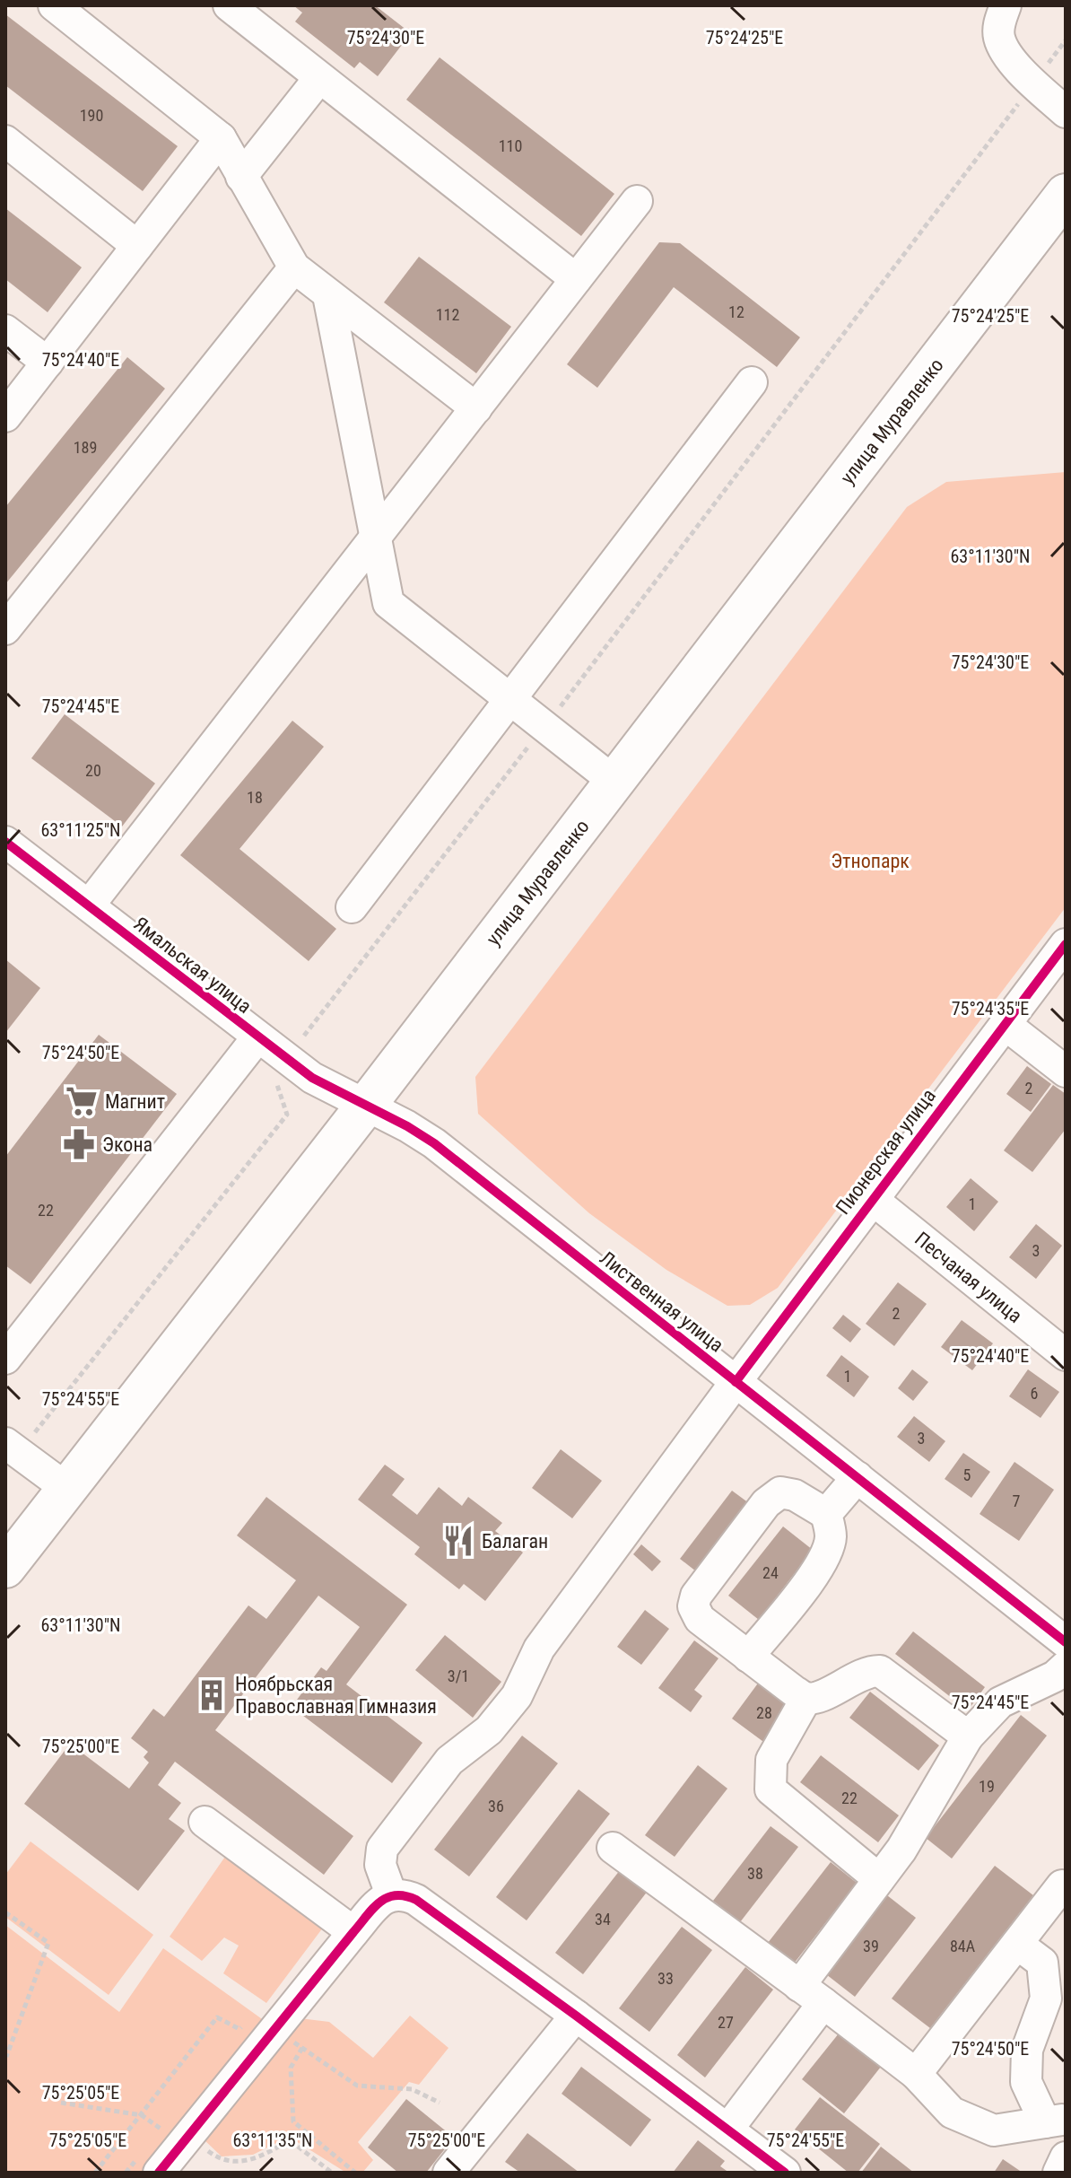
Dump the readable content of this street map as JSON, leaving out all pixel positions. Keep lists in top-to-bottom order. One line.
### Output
{"streets":{"main road":["улица Муравленко"],"street":["Ямальская улица","Пионерская улица","Песчаная улица","Лиственная улица"]},"crossings":[["улица Муравленко","Ямальская улица"],["улица Муравленко","Лиственная улица"],["Ямальская улица","Лиственная улица"],["Пионерская улица","Песчаная улица"],["Пионерская улица","Лиственная улица"]],"parks":["Этнопарк"],"places":{"supermarket":["Магнит"],"pharmacy":["Экона"],"restaurant":["Балаган"],"building":["Ноябрьская Православная Гимназия"]},"house_numbers":["190","110","12","112","189","20","18","2","1","22","3","2","1","6","3","5","7","24","3/1","28","19","22","36","38","34","39","84А","33","27"],"coordinates":["75°24'30\"E","75°24'25\"E","75°24'40\"E","63°11'30\"N","75°24'45\"E","63°11'25\"N","75°24'35\"E","75°24'50\"E","75°24'55\"E","75°25'00\"E","75°25'05\"E","63°11'35\"N"]}
